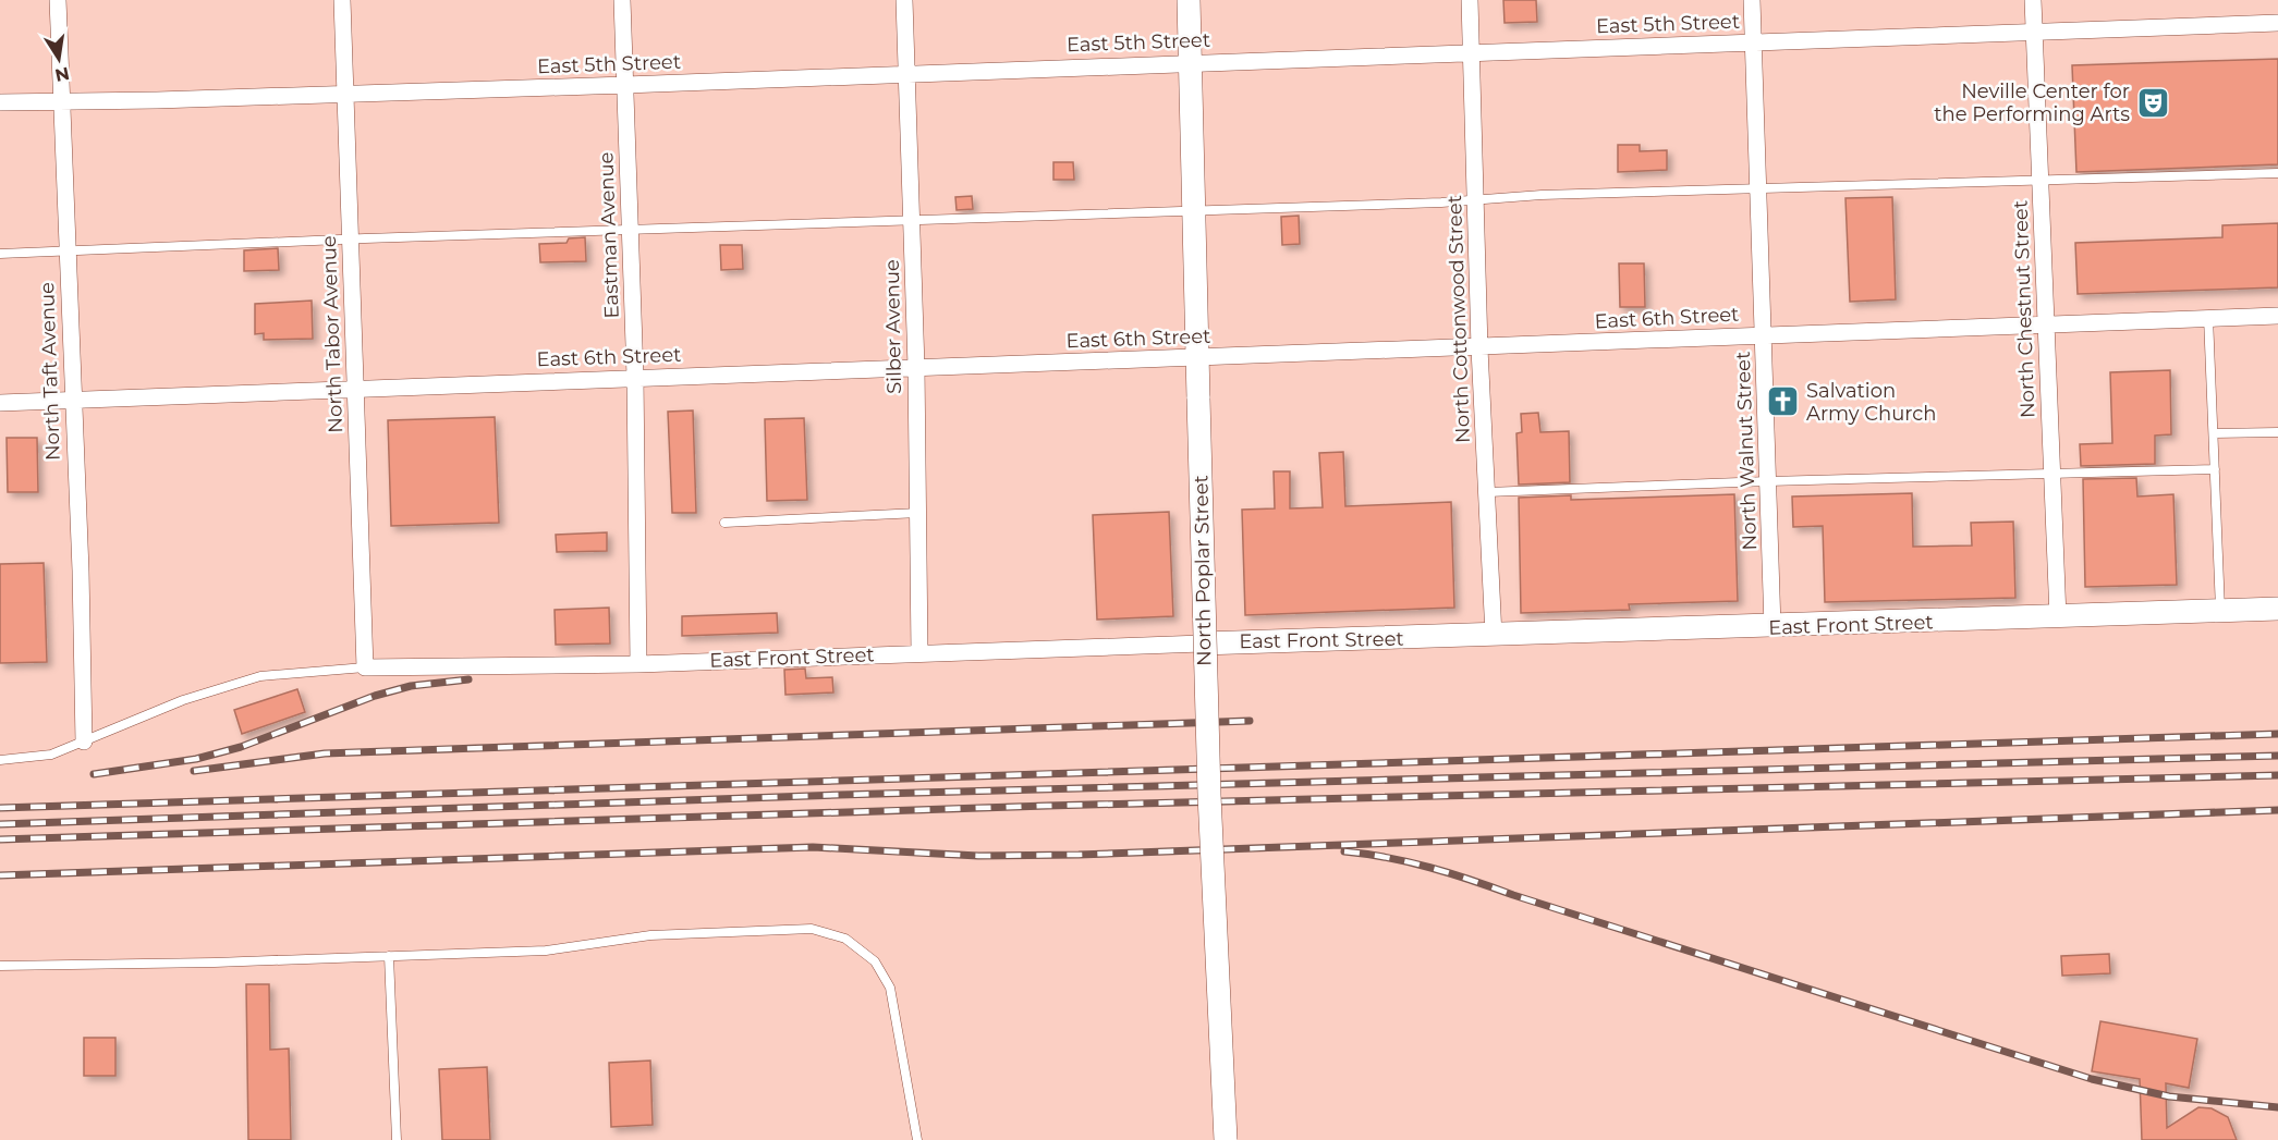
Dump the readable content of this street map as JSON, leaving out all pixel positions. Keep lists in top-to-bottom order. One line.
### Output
{"streets":{"main road":["North Poplar Street","East Front Street"],"street":["East 5th Street","Eastman Avenue","North Chestnut Street","East 6th Street","North Cottonwood Street","Silber Avenue","North Tabor Avenue","North Taft Avenue","North Walnut Street"]},"crossings":[["East 5th Street","Eastman Avenue"],["East 5th Street","North Chestnut Street"],["East 5th Street","North Cottonwood Street"],["East 5th Street","Silber Avenue"],["East 5th Street","North Tabor Avenue"],["East 5th Street","North Taft Avenue"],["East 5th Street","North Walnut Street"],["East 5th Street","North Poplar Street"],["Eastman Avenue","East 6th Street"],["Eastman Avenue","East Front Street"],["North Chestnut Street","East 6th Street"],["North Chestnut Street","East Front Street"],["East 6th Street","North Cottonwood Street"],["East 6th Street","Silber Avenue"],["East 6th Street","North Tabor Avenue"],["East 6th Street","North Taft Avenue"],["East 6th Street","North Walnut Street"],["East 6th Street","North Poplar Street"],["North Cottonwood Street","East Front Street"],["Silber Avenue","East Front Street"],["North Tabor Avenue","East Front Street"],["North Walnut Street","East Front Street"]],"places":{"theatre":["Neville Center for the Performing Arts"],"church":["Salvation Army Church"]},"north":"bottom"}
